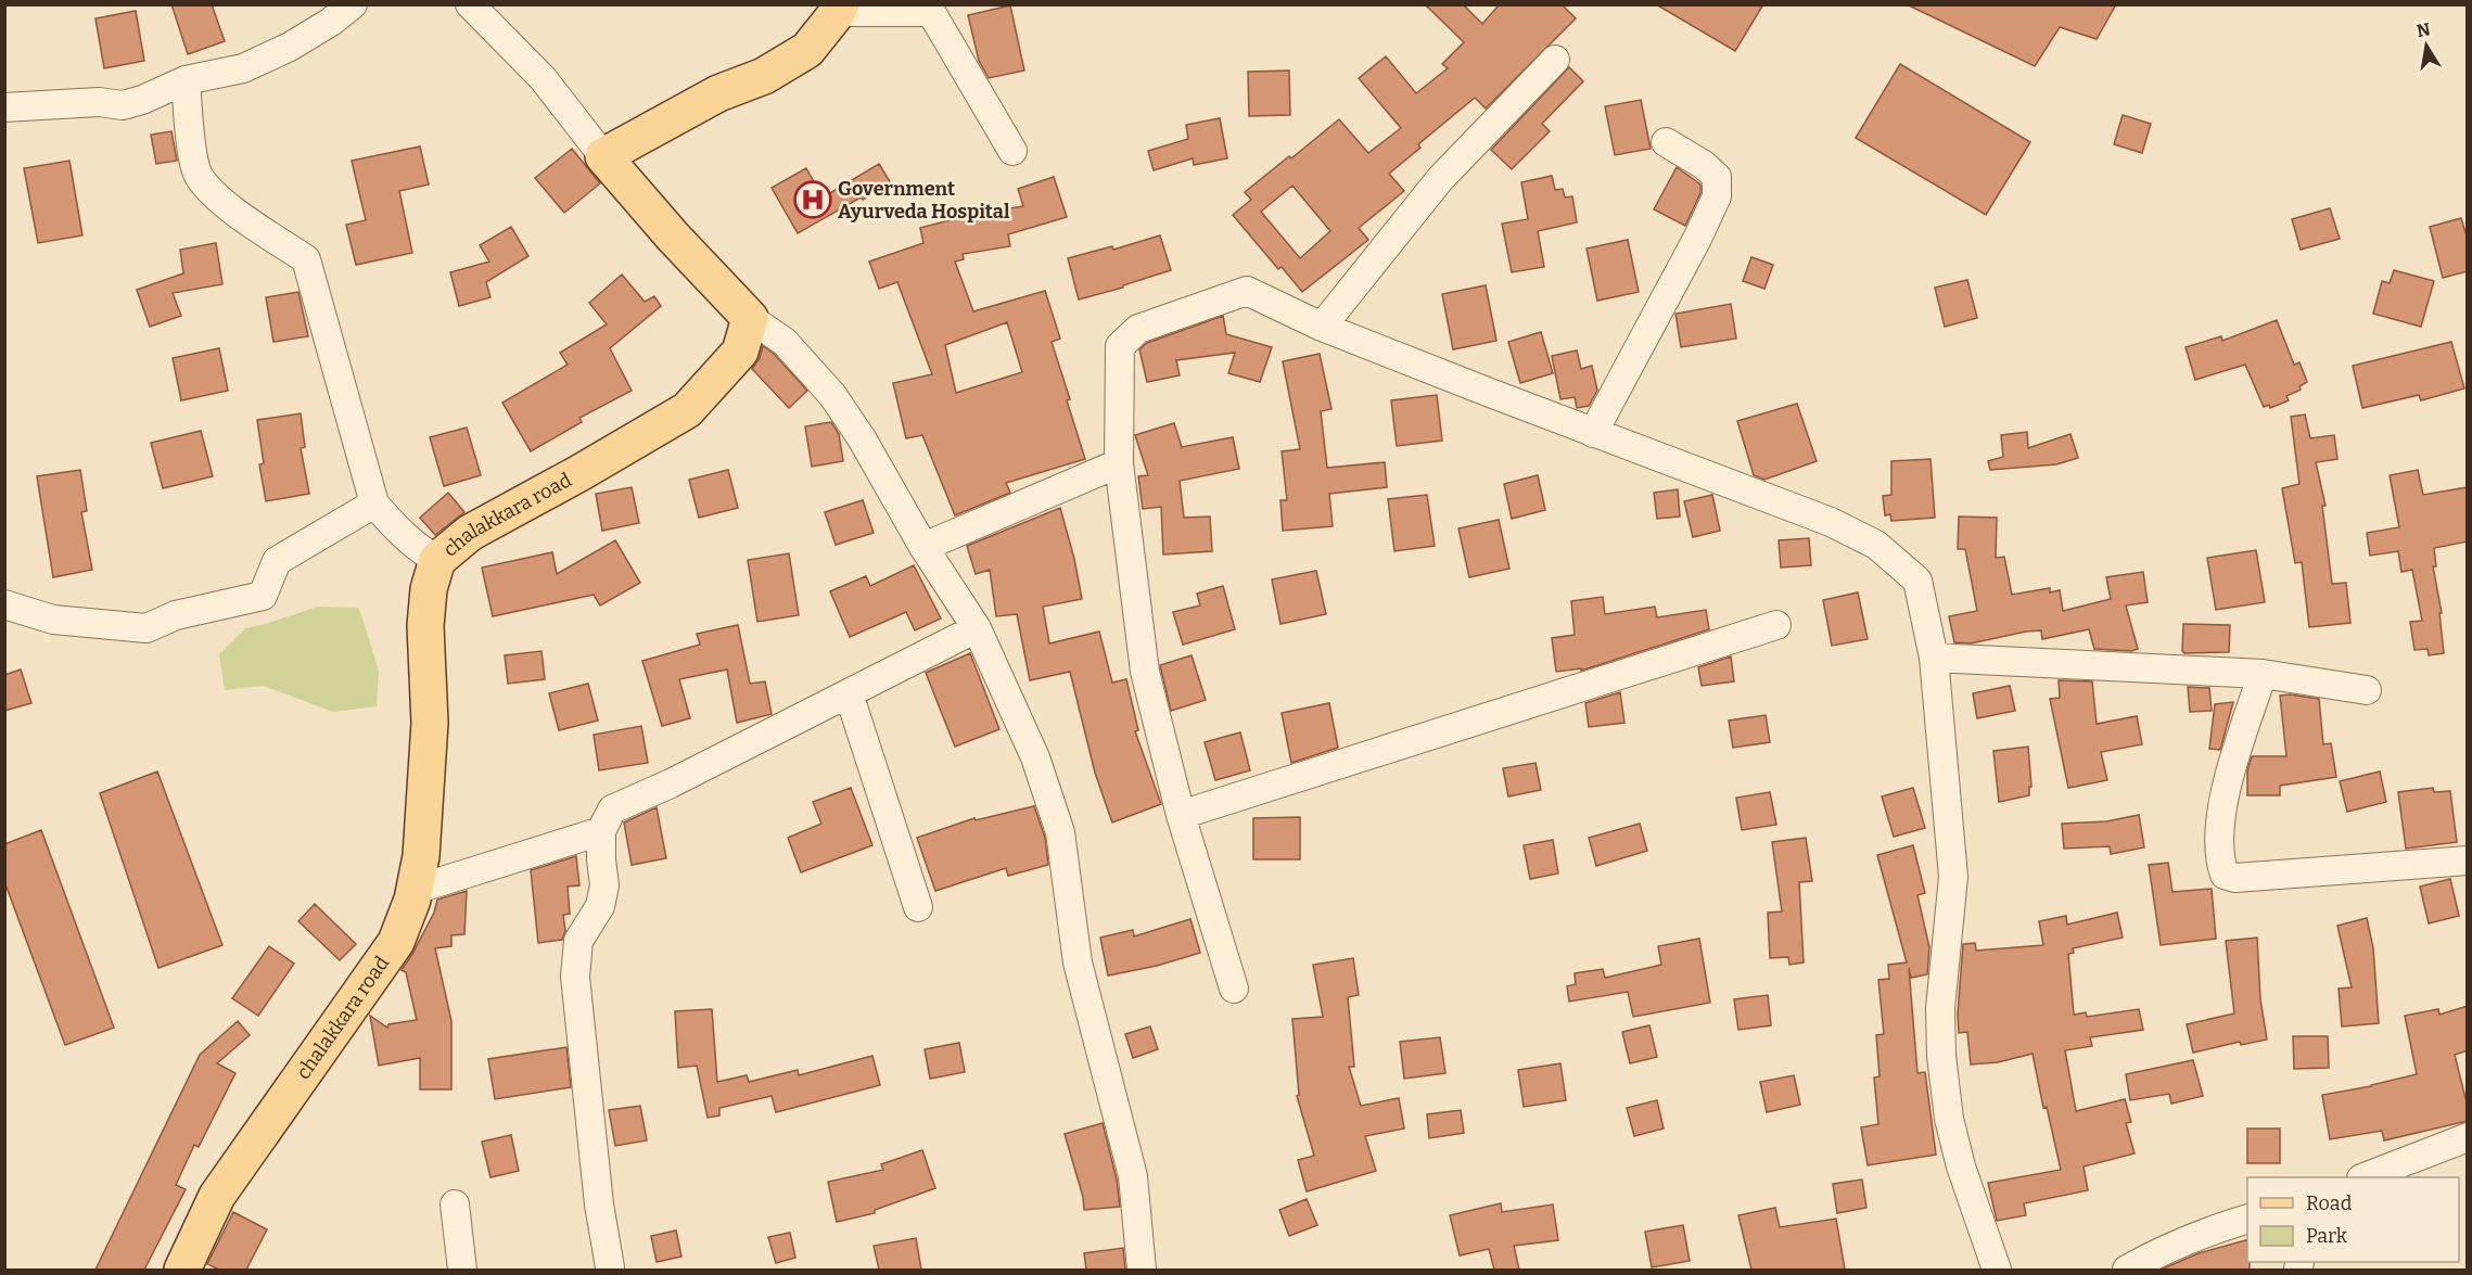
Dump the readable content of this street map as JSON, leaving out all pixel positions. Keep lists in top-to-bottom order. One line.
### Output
{"streets":{"main road":["chalakkara road"]},"places":{"hospital":["Government Ayurveda Hospital"]},"legend":["Road","Park"],"north":"top"}
